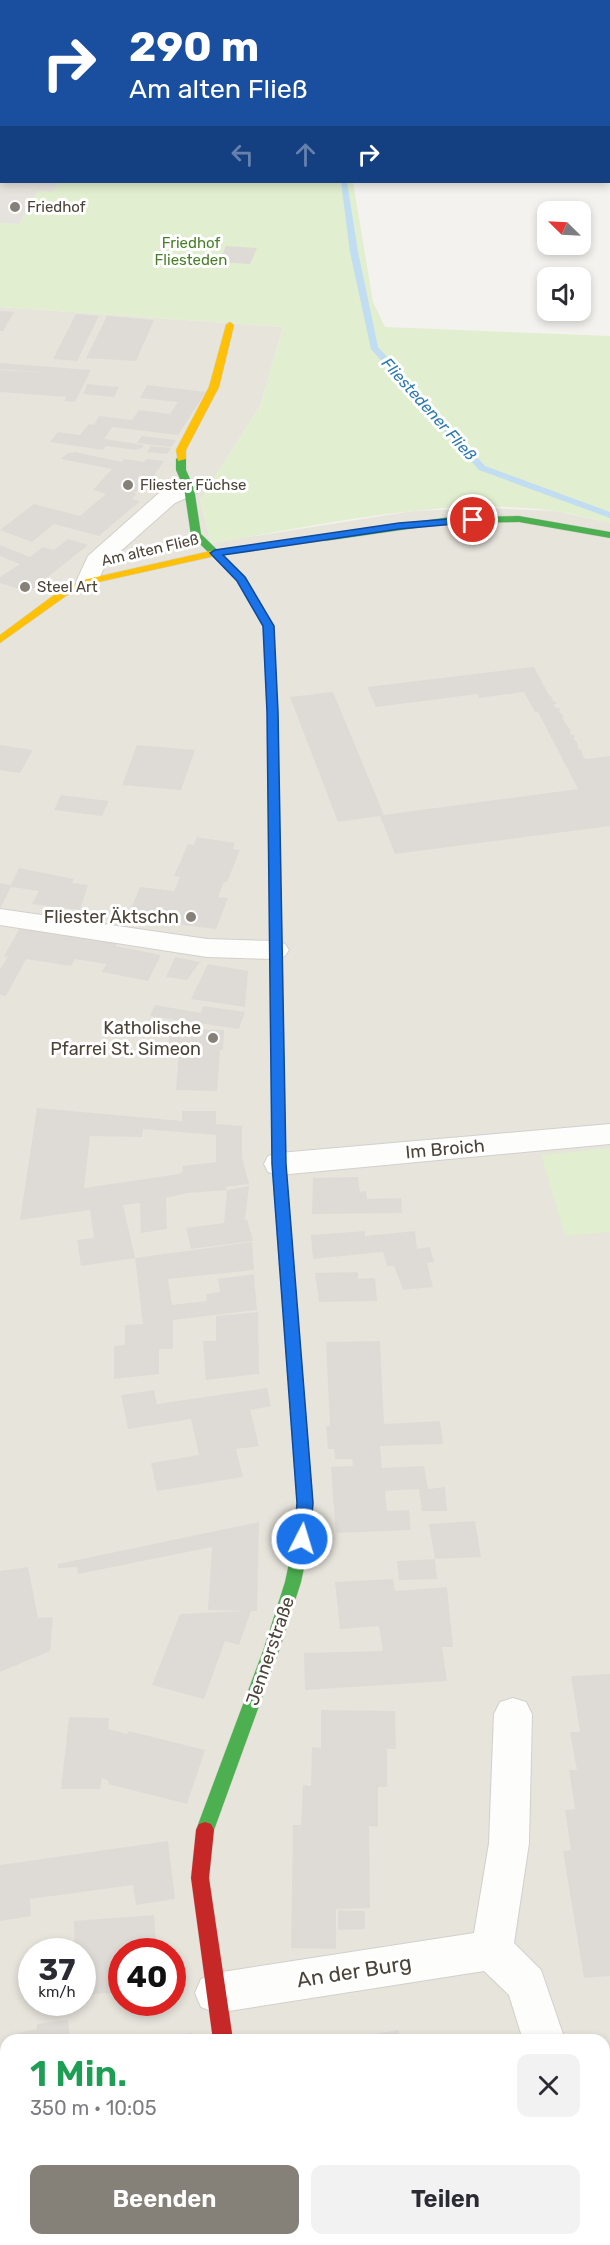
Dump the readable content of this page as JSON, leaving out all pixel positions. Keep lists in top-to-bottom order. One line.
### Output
{"streets":{"street":["Am alten Fließ","Im Broich","Jennerstraße","An der Burg"]},"crossings":[["Am alten Fließ","Jennerstraße"],["Im Broich","Jennerstraße"],["Jennerstraße","An der Burg"]],"water":["Fliestedener Fließ"],"parks":["Friedhof Fliesteden"],"places":["Friedhof","Fliester Füchse","Steel Art","Fliester Äktschn","Katholische Pfarrei St. Simeon"],"north":"top left","page":{"turn":["290 m","Am alten Fließ"],"speed":"37 km/h","limit":"40","heading":["1 Min.","350 m · 10:05"],"buttons":["Beenden","Teilen"]}}
